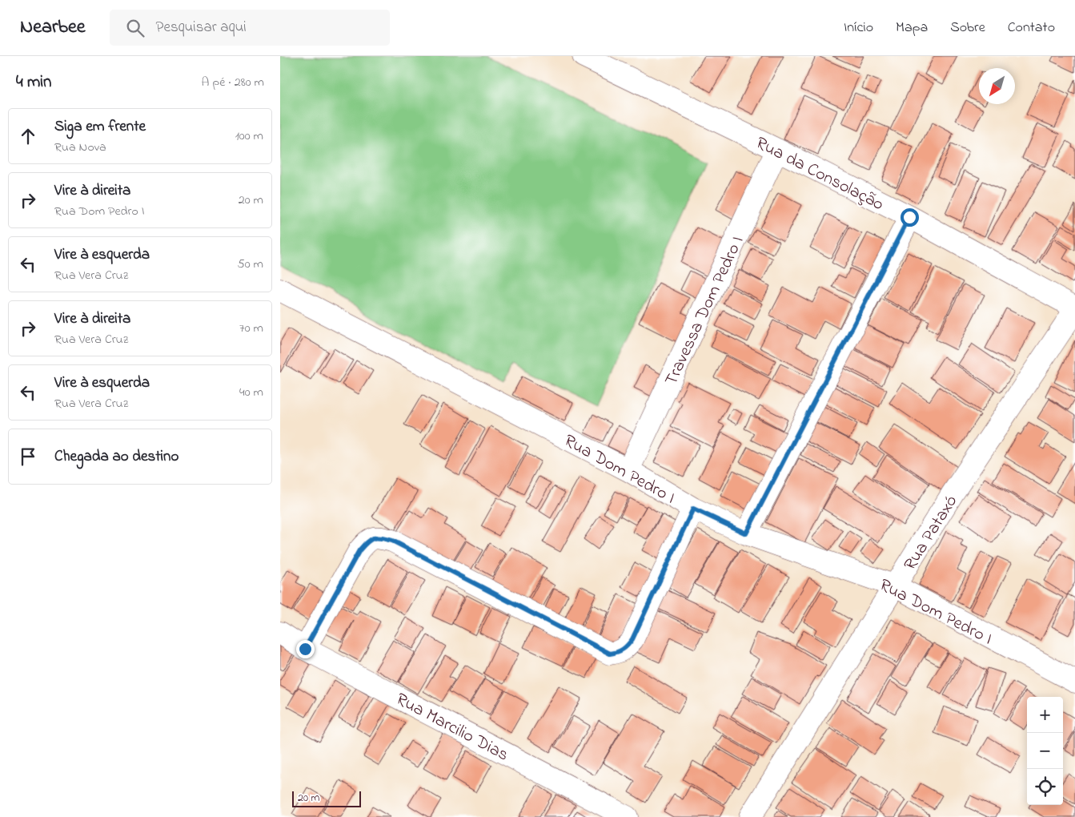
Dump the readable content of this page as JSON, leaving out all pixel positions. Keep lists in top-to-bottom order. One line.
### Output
{"streets":{"street":["Rua da Consolação","Travessa Dom Pedro I","Rua Dom Pedro I","Rua Pataxó","Rua Marcilio Dias"]},"crossings":[["Rua da Consolação","Travessa Dom Pedro I"],["Rua da Consolação","Rua Pataxó"],["Travessa Dom Pedro I","Rua Dom Pedro I"],["Rua Dom Pedro I","Rua Pataxó"]],"scale_bar":"20 m","north":"bottom left","page":{"header":"Nearbee","search":"Pesquisar aqui","nav":["Início","Mapa","Sobre","Contato"],"heading":["4 min","A pé · 280 m"],"list":[["Siga em frente","Rua Nova","100 m"],["Vire à direita","Rua Dom Pedro I","20 m"],["Vire à esquerda","Rua Vera Cruz","50 m"],["Vire à direita","Rua Vera Cruz","70 m"],["Vire à esquerda","Rua Vera Cruz","40 m"],"Chegada ao destino"],"map_buttons":["+","−"],"scale":"20 m"}}
